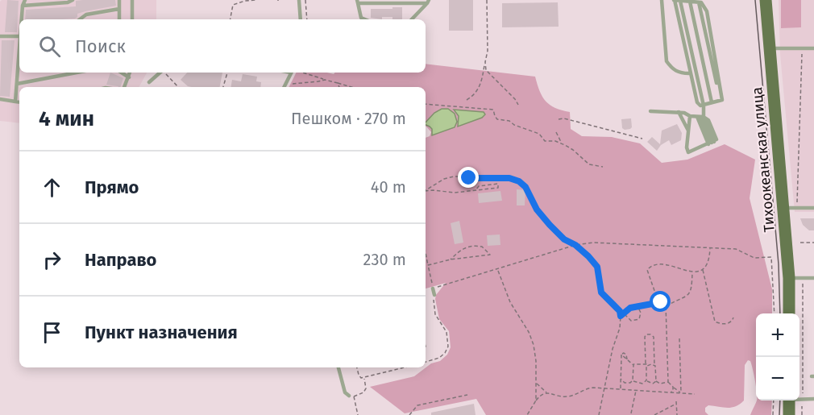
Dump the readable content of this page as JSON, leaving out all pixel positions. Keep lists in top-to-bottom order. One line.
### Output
{"streets":{"main road":["Тихоокеанская улица"]},"page":{"search":"Поиск","heading":["4 мин","Пешком · 270 m"],"list":[["Прямо","40 m"],["Направо","230 m"],"Пункт назначения"],"map_buttons":["+","−"]}}
